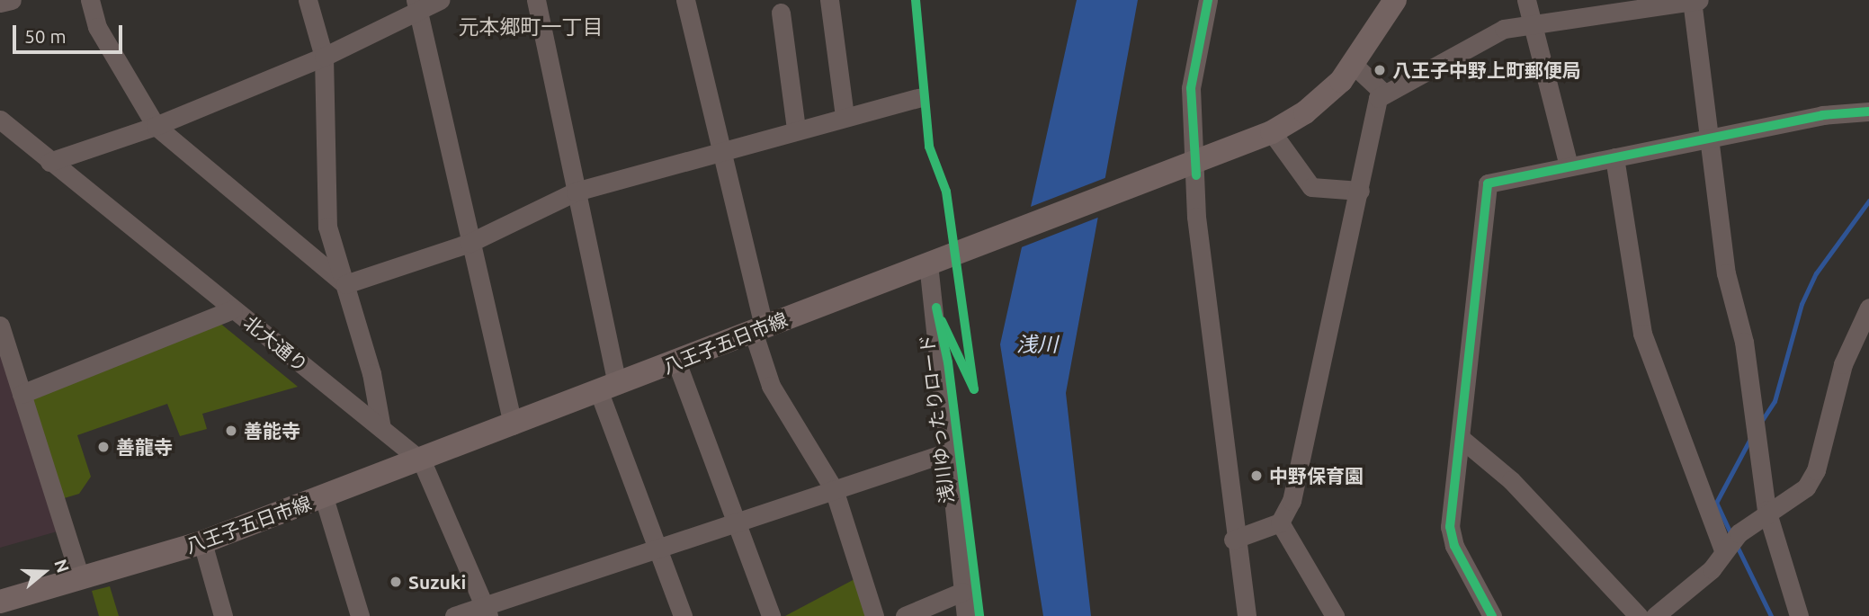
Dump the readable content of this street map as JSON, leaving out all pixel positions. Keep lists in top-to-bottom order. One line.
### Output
{"streets":{"main road":["八王子五日市線"],"street":["北大通り"],"cycle path":["浅川ゆったりロード"]},"crossings":[["八王子五日市線","北大通り"]],"districts":["元本郷町一丁目"],"water":["浅川"],"places":["八王子中野上町郵便局","善能寺","善龍寺","中野保育園","Suzuki"],"scale_bar":"50 m","north":"right"}
